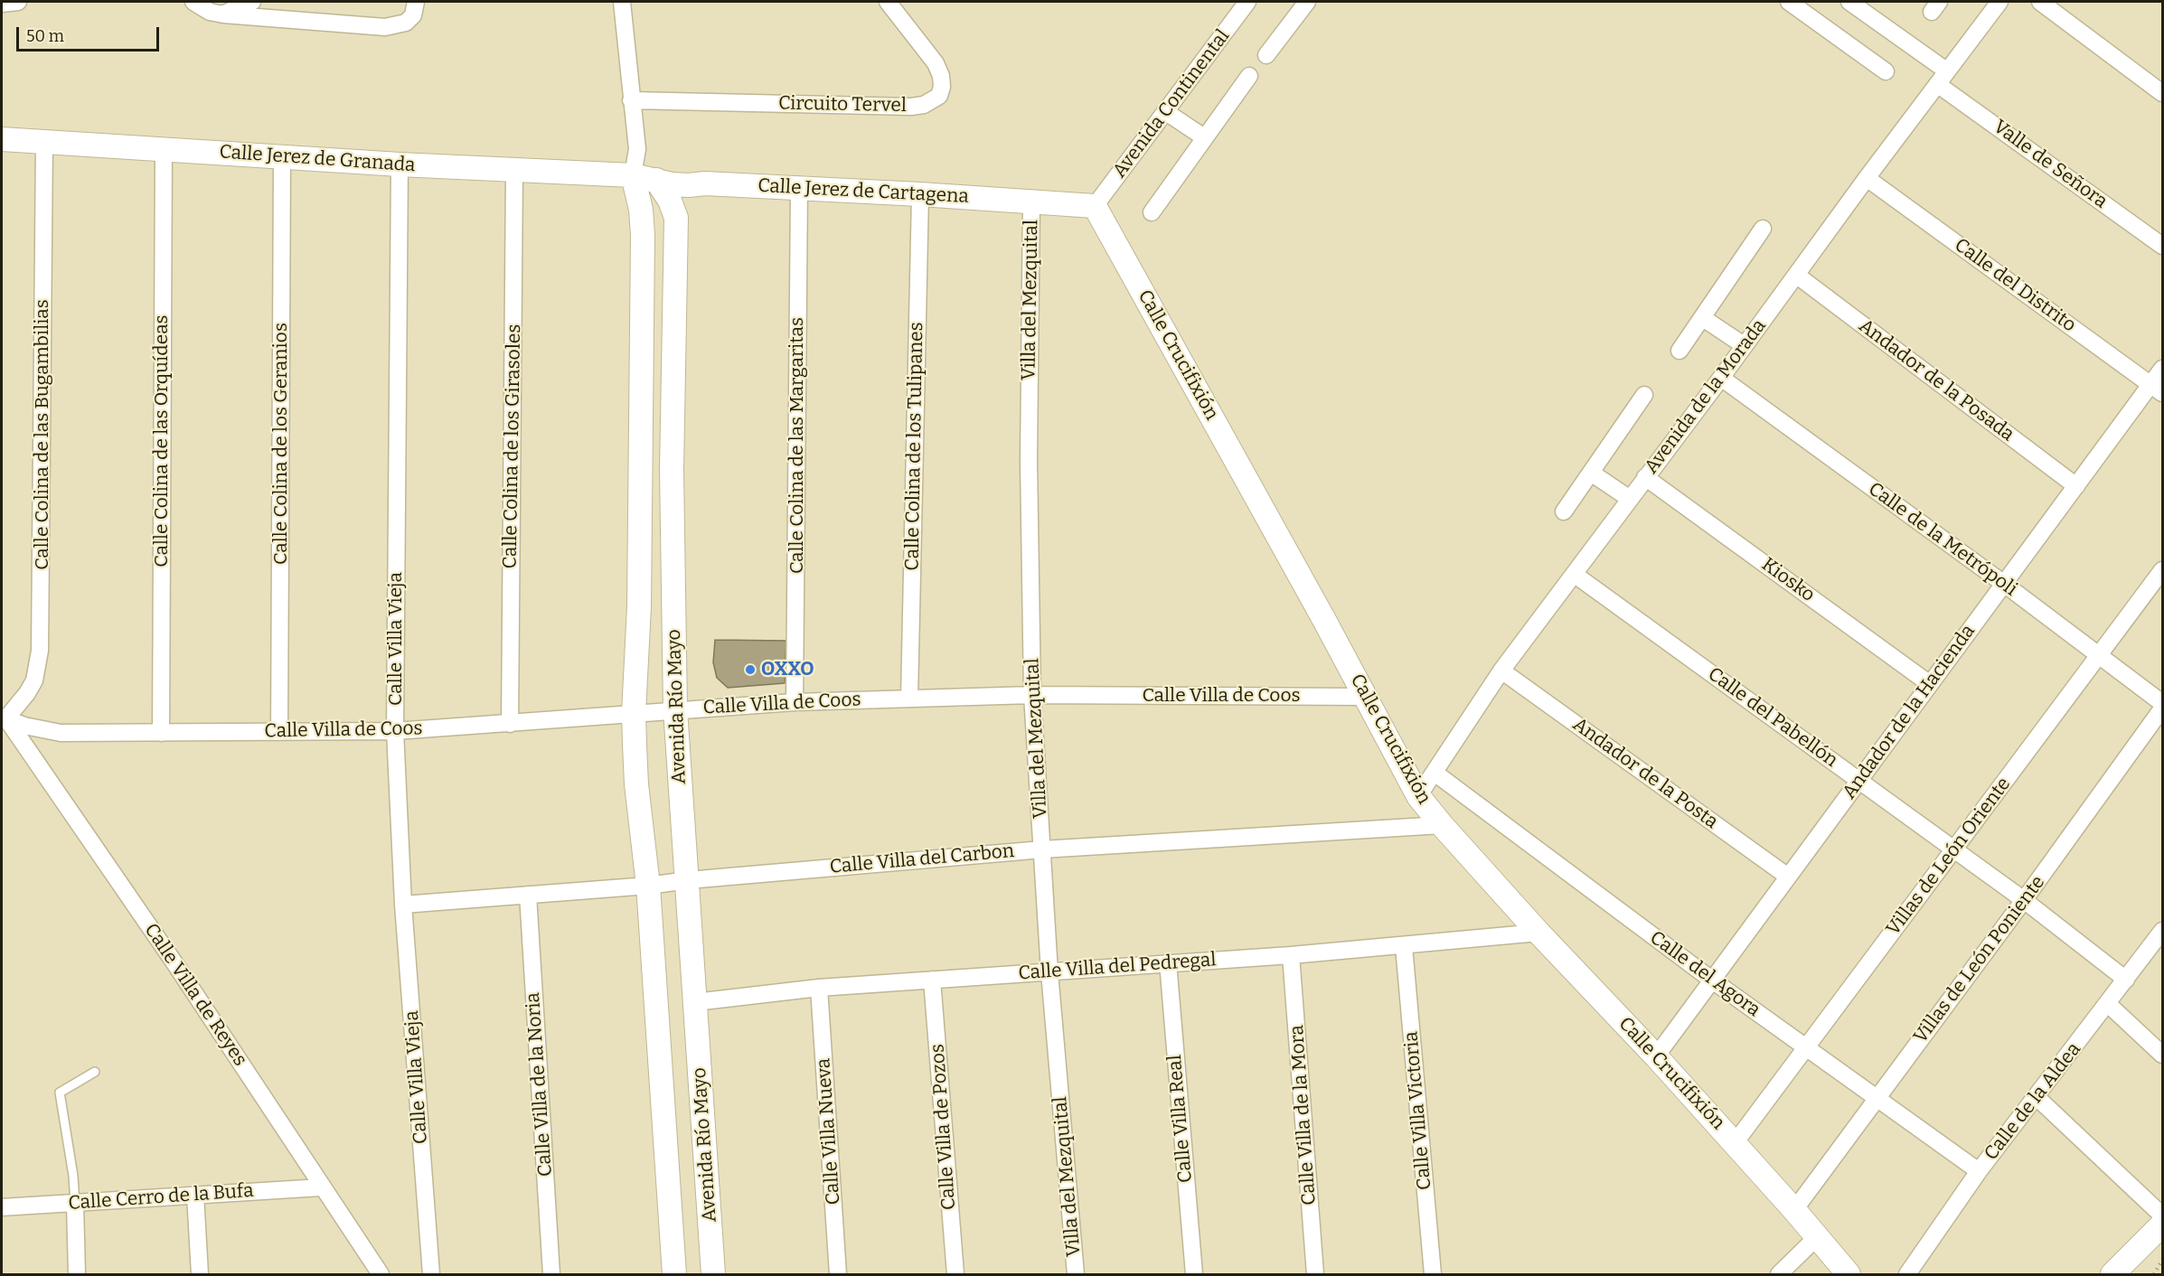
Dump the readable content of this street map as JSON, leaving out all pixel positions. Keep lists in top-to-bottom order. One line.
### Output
{"streets":{"street":["Avenida Continental","Circuito Tervel","Calle Jerez de Granada","Valle de Señora","Calle Jerez de Cartagena","Calle del Distrito","Villa del Mezquital","Calle Crucifixión","Andador de la Posada","Avenida de la Morada","Calle Colina de las Bugambilias","Calle Colina de las Orquídeas","Calle Colina de los Geranios","Calle Colina de las Margaritas","Calle Colina de los Girasoles","Calle Colina de los Tulipanes","Calle de la Metrópoli","Kiosko","Calle Villa Vieja","Calle Villa de Coos","Avenida Río Mayo","Andador de la Hacienda","Calle del Pabellón","Andador de la Posta","Villas de León Oriente","Calle Villa del Carbon","Villas de León Poniente","Calle Villa del Pedregal","Calle del Agora","Calle Villa de Reyes","Calle Villa de la Noria","Calle de la Aldea","Calle Villa Victoria","Calle Villa de la Mora","Calle Villa Real","Calle Villa de Pozos","Calle Villa Nueva","Calle Cerro de la Bufa"]},"crossings":[["Avenida Continental","Calle Jerez de Cartagena"],["Avenida Continental","Calle Crucifixión"],["Circuito Tervel","Avenida Río Mayo"],["Calle Jerez de Granada","Calle Jerez de Cartagena"],["Calle Jerez de Granada","Calle Colina de las Bugambilias"],["Calle Jerez de Granada","Calle Colina de las Orquídeas"],["Calle Jerez de Granada","Calle Colina de los Geranios"],["Calle Jerez de Granada","Calle Colina de los Girasoles"],["Calle Jerez de Granada","Calle Villa Vieja"],["Calle Jerez de Granada","Avenida Río Mayo"],["Valle de Señora","Avenida de la Morada"],["Calle Jerez de Cartagena","Villa del Mezquital"],["Calle Jerez de Cartagena","Calle Crucifixión"],["Calle Jerez de Cartagena","Calle Colina de las Margaritas"],["Calle Jerez de Cartagena","Calle Colina de los Tulipanes"],["Calle Jerez de Cartagena","Avenida Río Mayo"],["Calle del Distrito","Avenida de la Morada"],["Calle del Distrito","Andador de la Hacienda"],["Villa del Mezquital","Calle Villa de Coos"],["Villa del Mezquital","Calle Villa del Carbon"],["Villa del Mezquital","Calle Villa del Pedregal"],["Calle Crucifixión","Avenida de la Morada"],["Calle Crucifixión","Calle Villa de Coos"],["Calle Crucifixión","Andador de la Hacienda"],["Calle Crucifixión","Villas de León Oriente"],["Calle Crucifixión","Calle Villa del Carbon"],["Calle Crucifixión","Villas de León Poniente"],["Calle Crucifixión","Calle Villa del Pedregal"],["Andador de la Posada","Avenida de la Morada"],["Andador de la Posada","Andador de la Hacienda"],["Avenida de la Morada","Calle de la Metrópoli"],["Avenida de la Morada","Kiosko"],["Avenida de la Morada","Calle del Pabellón"],["Avenida de la Morada","Andador de la Posta"],["Avenida de la Morada","Calle del Agora"],["Calle Colina de las Bugambilias","Calle Villa de Coos"],["Calle Colina de las Bugambilias","Calle Villa de Reyes"],["Calle Colina de las Orquídeas","Calle Villa de Coos"],["Calle Colina de los Geranios","Calle Villa de Coos"],["Calle Colina de las Margaritas","Calle Villa de Coos"],["Calle Colina de los Girasoles","Calle Villa de Coos"],["Calle Colina de los Tulipanes","Calle Villa de Coos"],["Calle de la Metrópoli","Andador de la Hacienda"],["Calle de la Metrópoli","Villas de León Oriente"],["Kiosko","Andador de la Hacienda"],["Calle Villa Vieja","Calle Villa de Coos"],["Calle Villa Vieja","Calle Villa del Carbon"],["Calle Villa de Coos","Avenida Río Mayo"],["Calle Villa de Coos","Calle Villa de Reyes"],["Avenida Río Mayo","Calle Villa del Carbon"],["Avenida Río Mayo","Calle Villa del Pedregal"],["Andador de la Hacienda","Calle del Pabellón"],["Andador de la Hacienda","Andador de la Posta"],["Andador de la Hacienda","Calle del Agora"],["Calle del Pabellón","Villas de León Oriente"],["Calle del Pabellón","Villas de León Poniente"],["Calle del Pabellón","Calle de la Aldea"],["Villas de León Oriente","Calle del Agora"],["Calle Villa del Carbon","Calle Villa de la Noria"],["Villas de León Poniente","Calle del Agora"],["Calle Villa del Pedregal","Calle Villa Victoria"],["Calle Villa del Pedregal","Calle Villa de la Mora"],["Calle Villa del Pedregal","Calle Villa Real"],["Calle Villa del Pedregal","Calle Villa de Pozos"],["Calle Villa del Pedregal","Calle Villa Nueva"],["Calle del Agora","Calle de la Aldea"],["Calle Villa de Reyes","Calle Cerro de la Bufa"]],"places":["OXXO"],"scale_bar":"50 m"}
